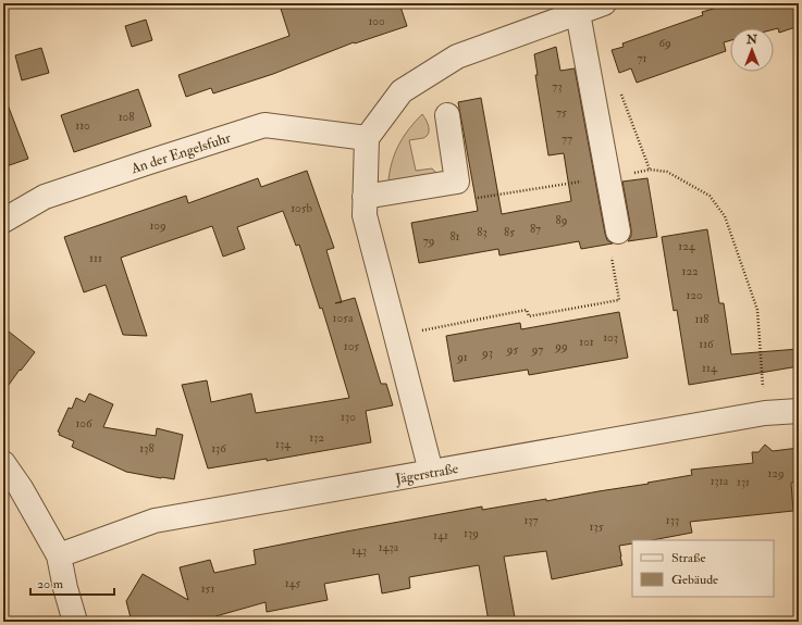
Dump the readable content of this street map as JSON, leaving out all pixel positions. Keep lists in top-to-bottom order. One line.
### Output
{"streets":{"street":["An der Engelsfuhr","Jägerstraße"]},"house_numbers":["100","69","71","73","75","108","110","77","105b","89","109","87","83","85","81","79","124","111","122","120","105a","118","103","101","116","105","99","95","97","93","91","114","130","106","132","134","138","136","129","131a","131","137","133","135","139","141","143a","143","145","151"],"legend":["Straße","Gebäude"],"scale_bar":"20 m","north":"top"}
